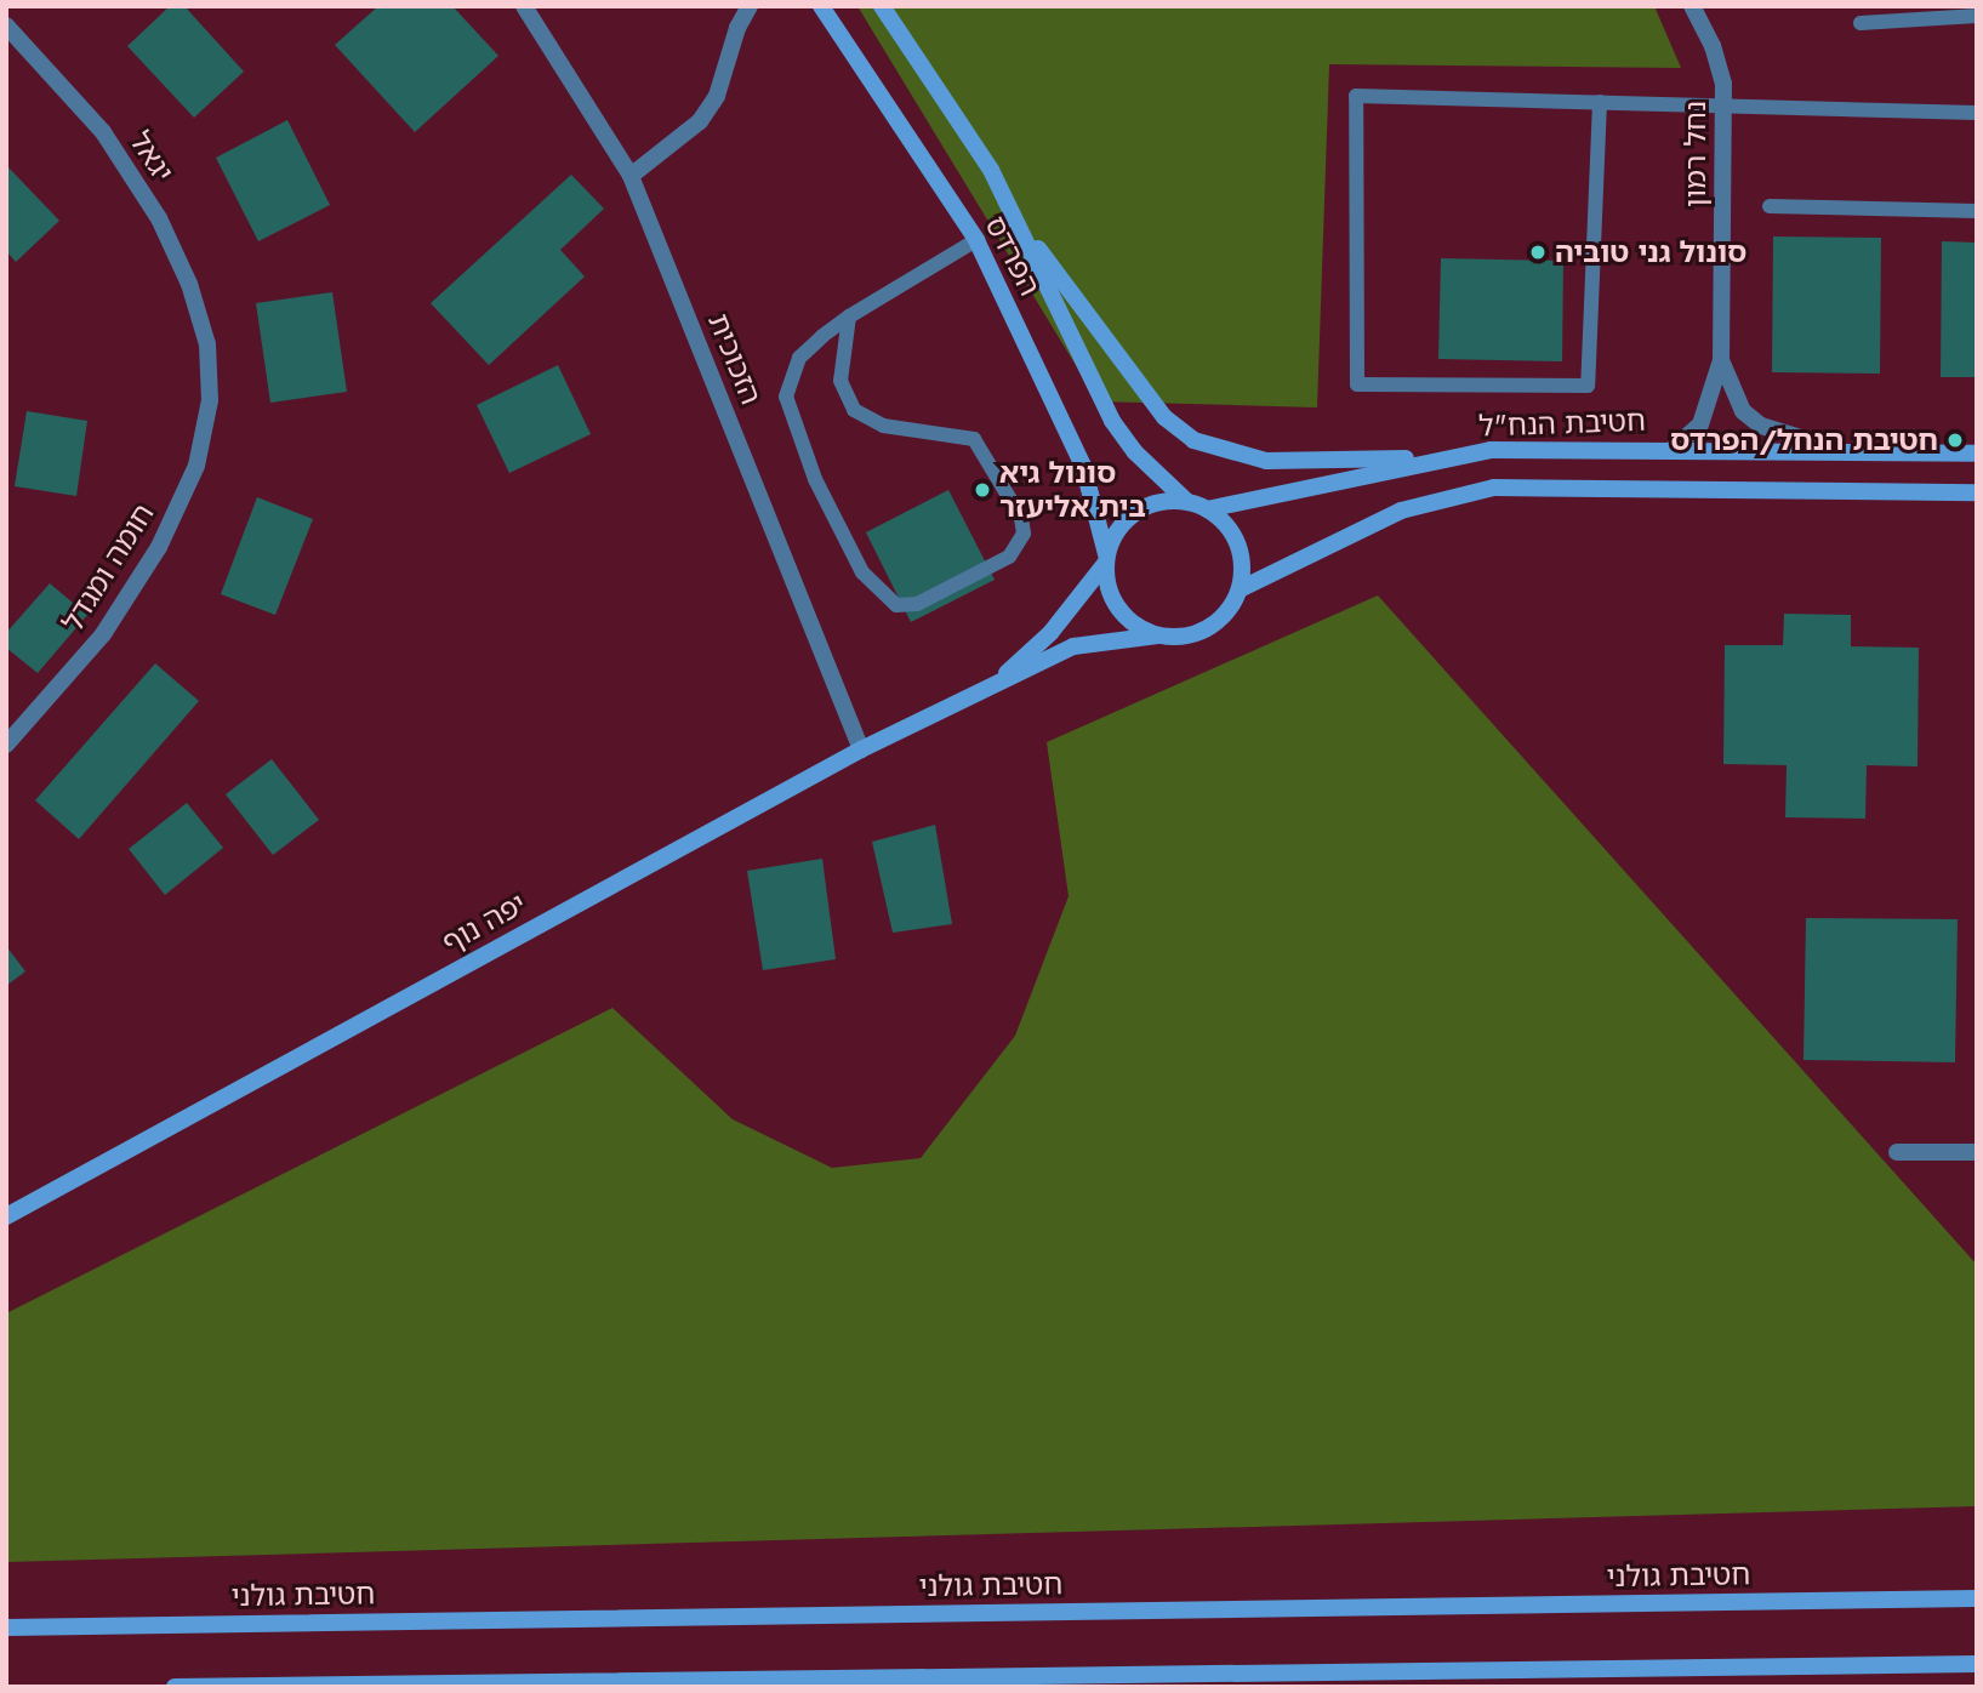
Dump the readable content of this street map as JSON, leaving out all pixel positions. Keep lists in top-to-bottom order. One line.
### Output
{"streets":{"street":["נחל רמון","יגאל","הפרדס","הזכוכית","חטיבת הנח\"ל","חומה ומגדל","יפה נוף","חטיבת גולני"]},"crossings":[["נחל רמון","חטיבת הנח\"ל"],["יגאל","חומה ומגדל"],["הפרדס","חטיבת הנח\"ל"],["הפרדס","יפה נוף"],["הזכוכית","יפה נוף"],["חטיבת הנח\"ל","יפה נוף"]],"places":["סונול גני טוביה","חטיבת הנחל/הפרדס","סונול גיא בית אליעזר"]}
